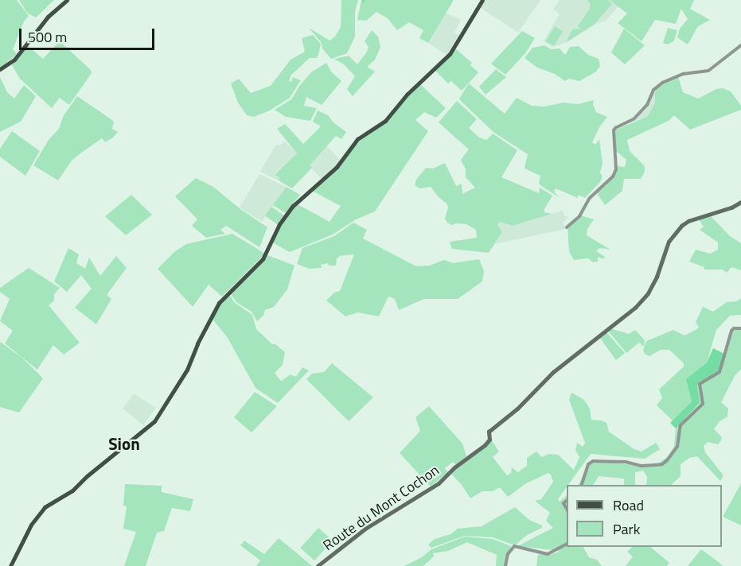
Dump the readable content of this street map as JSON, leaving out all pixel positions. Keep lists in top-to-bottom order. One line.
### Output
{"streets":{"main road":["Route du Mont Cochon"]},"districts":["Sion"],"legend":["Road","Park"],"scale_bar":"500 m"}
